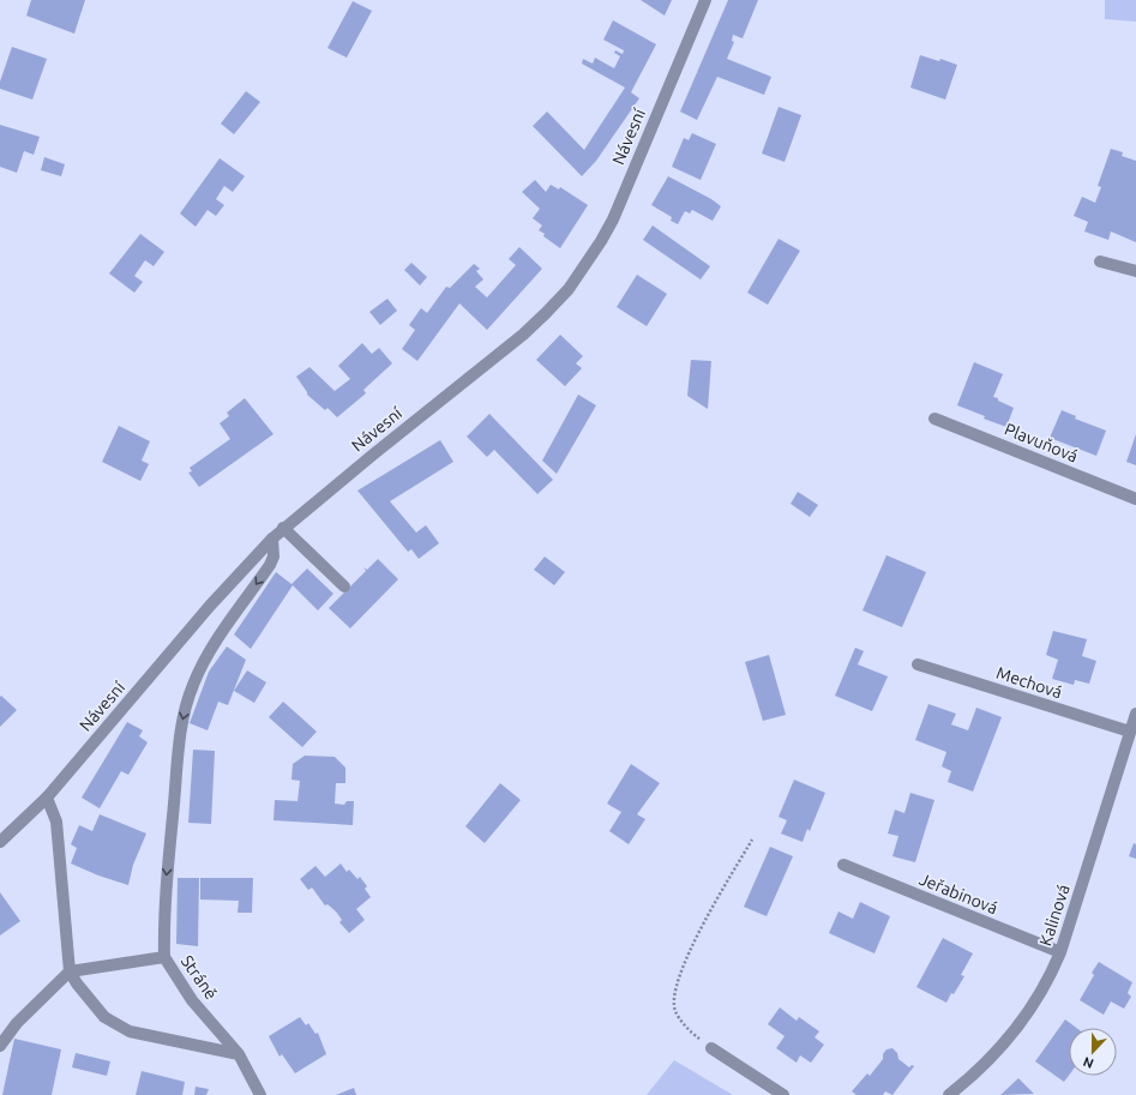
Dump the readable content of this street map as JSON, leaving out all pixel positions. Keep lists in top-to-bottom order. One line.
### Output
{"streets":{"street":["Návesní","Plavuňová","Mechová","Jeřabinová","Kalinová","Stráně"]},"crossings":[["Mechová","Kalinová"],["Jeřabinová","Kalinová"]],"north":"bottom"}
